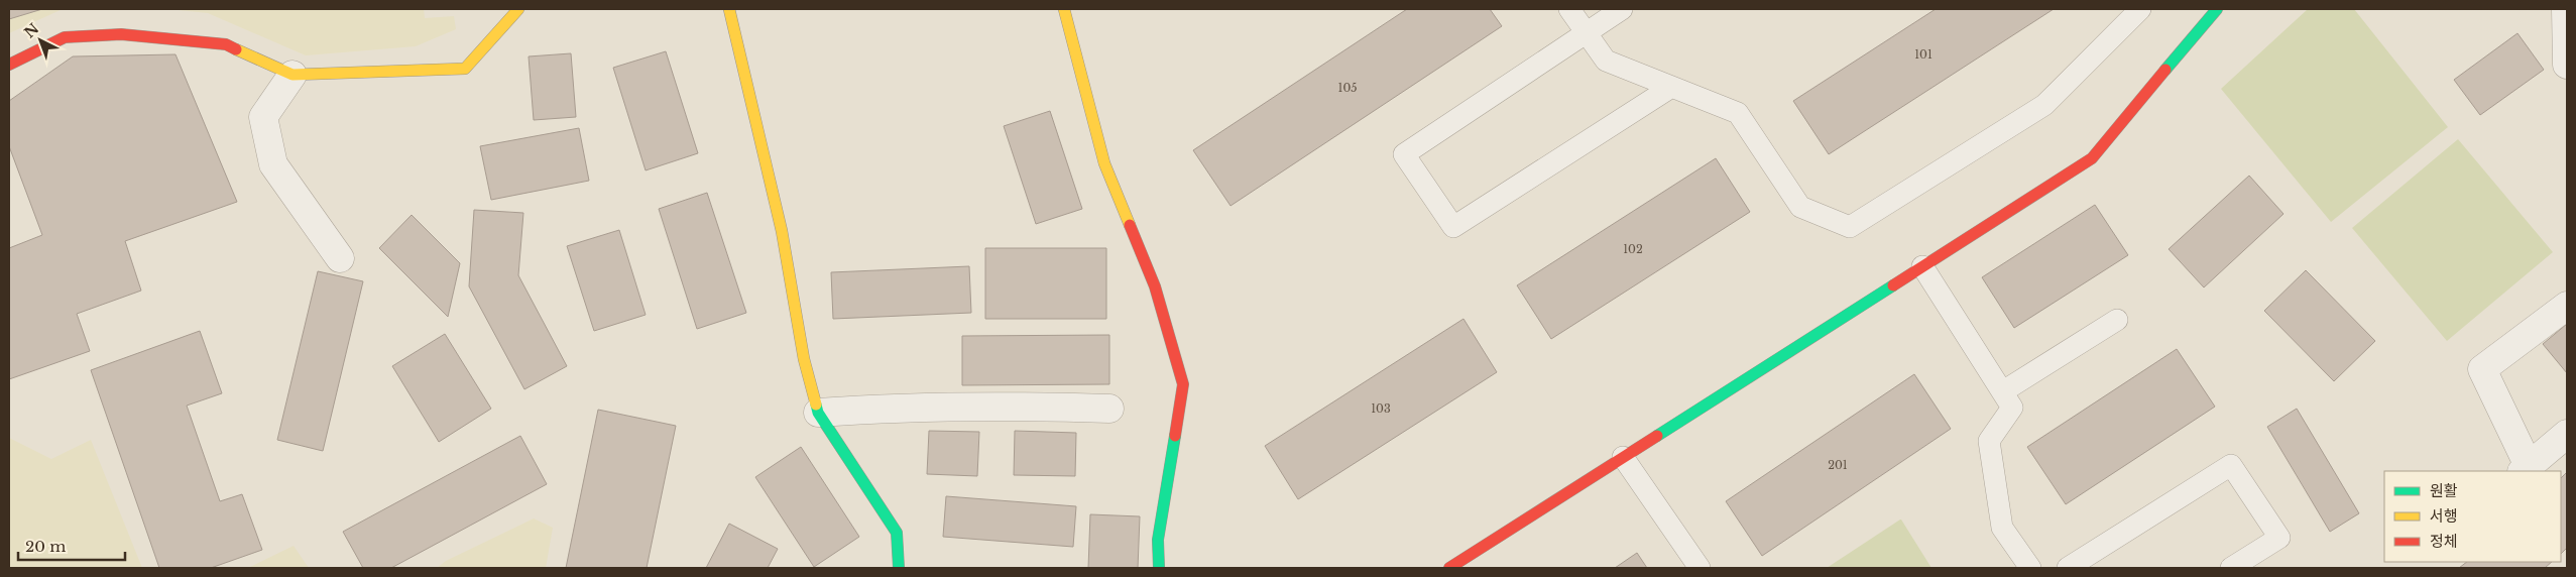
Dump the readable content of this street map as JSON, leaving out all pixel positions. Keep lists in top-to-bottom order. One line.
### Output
{"house_numbers":["101","105","102","103","201"],"legend":["원활","서행","정체"],"scale_bar":"20 m","north":"top left"}
